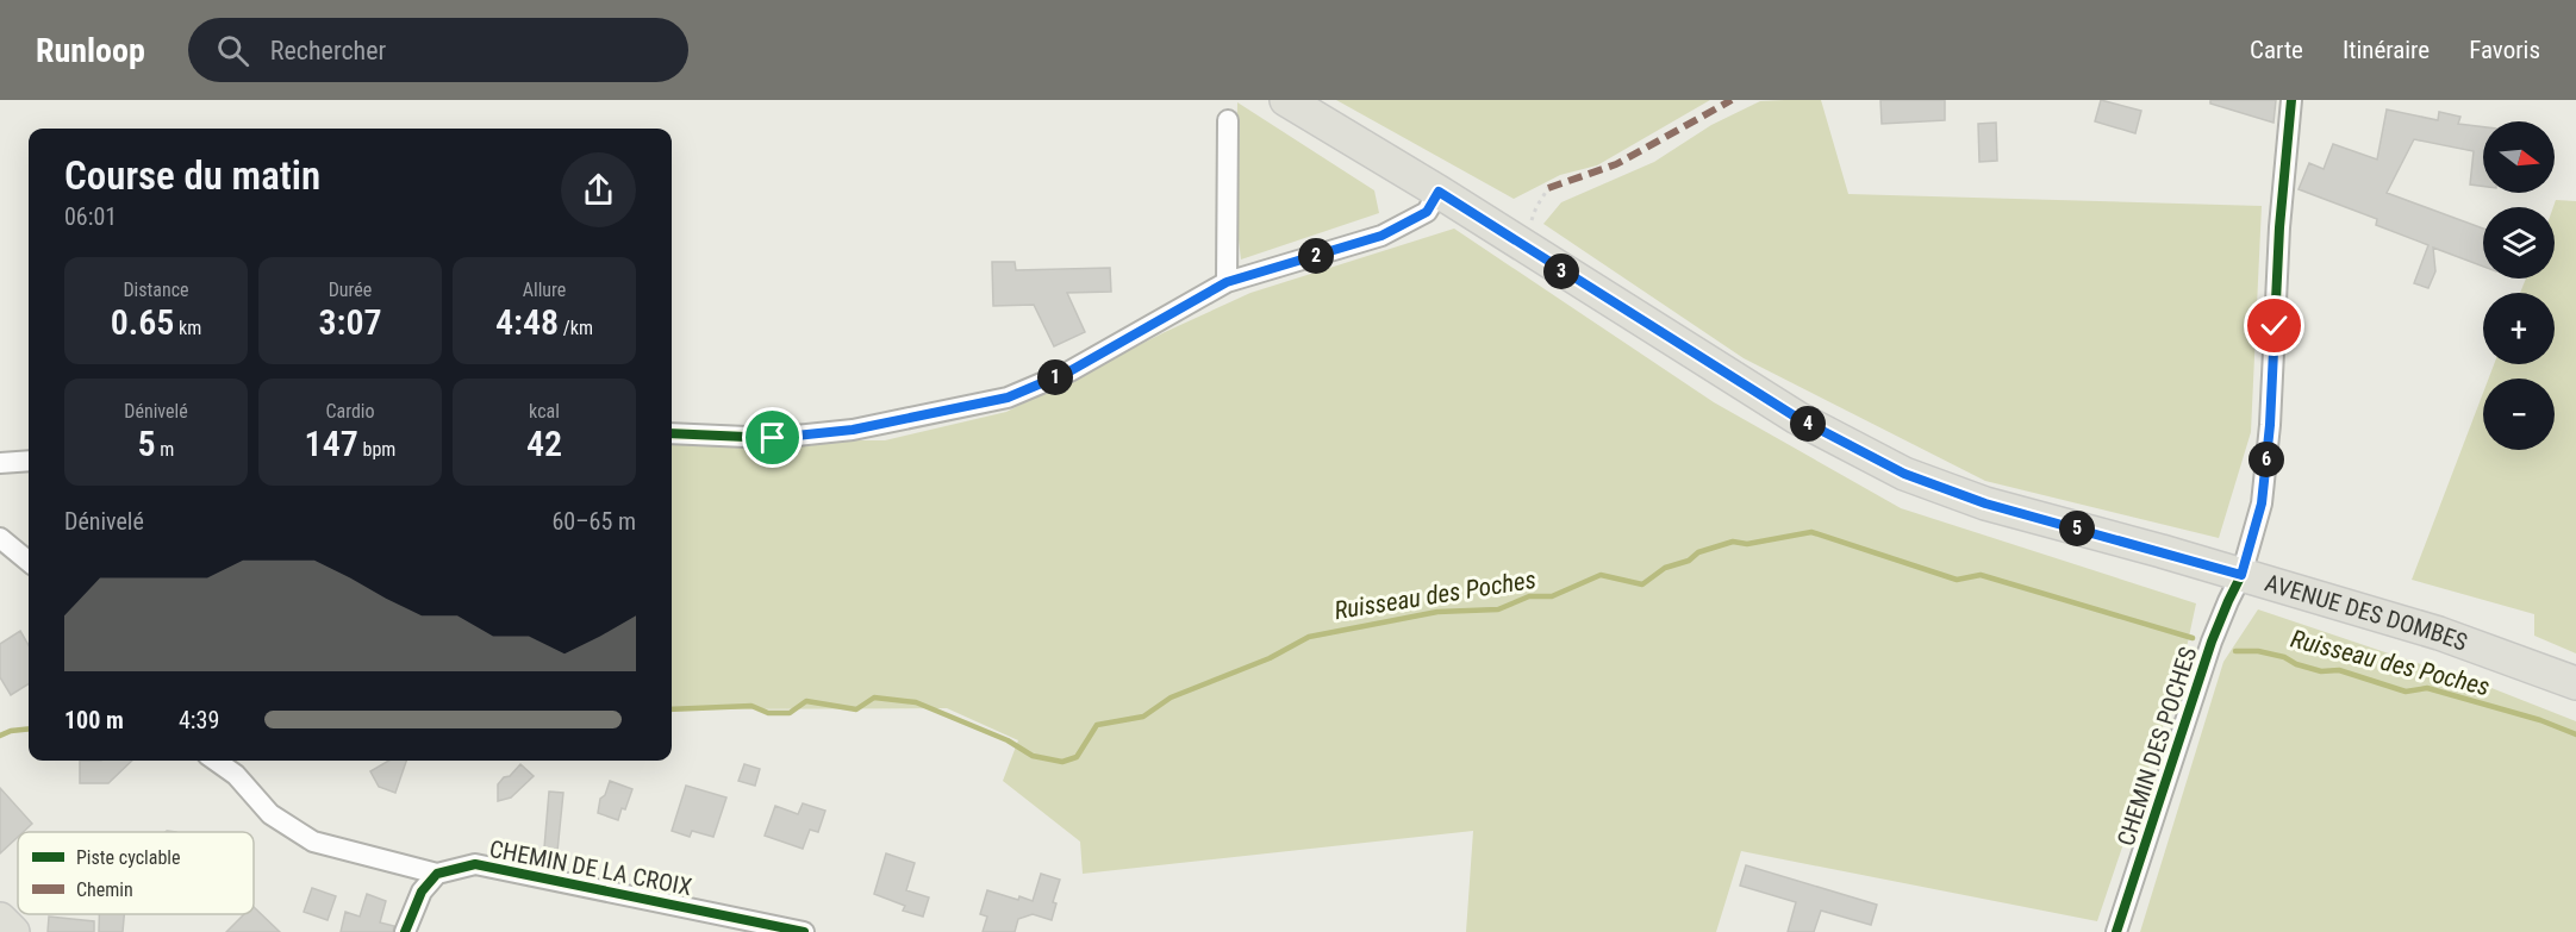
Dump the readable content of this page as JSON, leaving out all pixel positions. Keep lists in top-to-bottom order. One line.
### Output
{"streets":{"main road":["AVENUE DES DOMBES"],"street":["CHEMIN DES POCHES","CHEMIN DE LA CROIX"]},"crossings":[["AVENUE DES DOMBES","CHEMIN DES POCHES"]],"water":["Ruisseau des Poches"],"legend":["Piste cyclable","Chemin"],"north":"right","page":{"header":"Runloop","search":"Rechercher","nav":["Carte","Itinéraire","Favoris"],"map_buttons":["+","−"],"heading":["Course du matin","06:01"],"pins":["2","3","1","4","6","5"],"stats":[["Distance","0.65 km"],["Durée","3:07"],["Allure","4:48 /km"],["Dénivelé","5 m"],["Cardio","147 bpm"],["kcal","42"]],"chart":["Dénivelé","60–65 m"],"list":[{"name":"100 m","note":"4:39"}]}}
